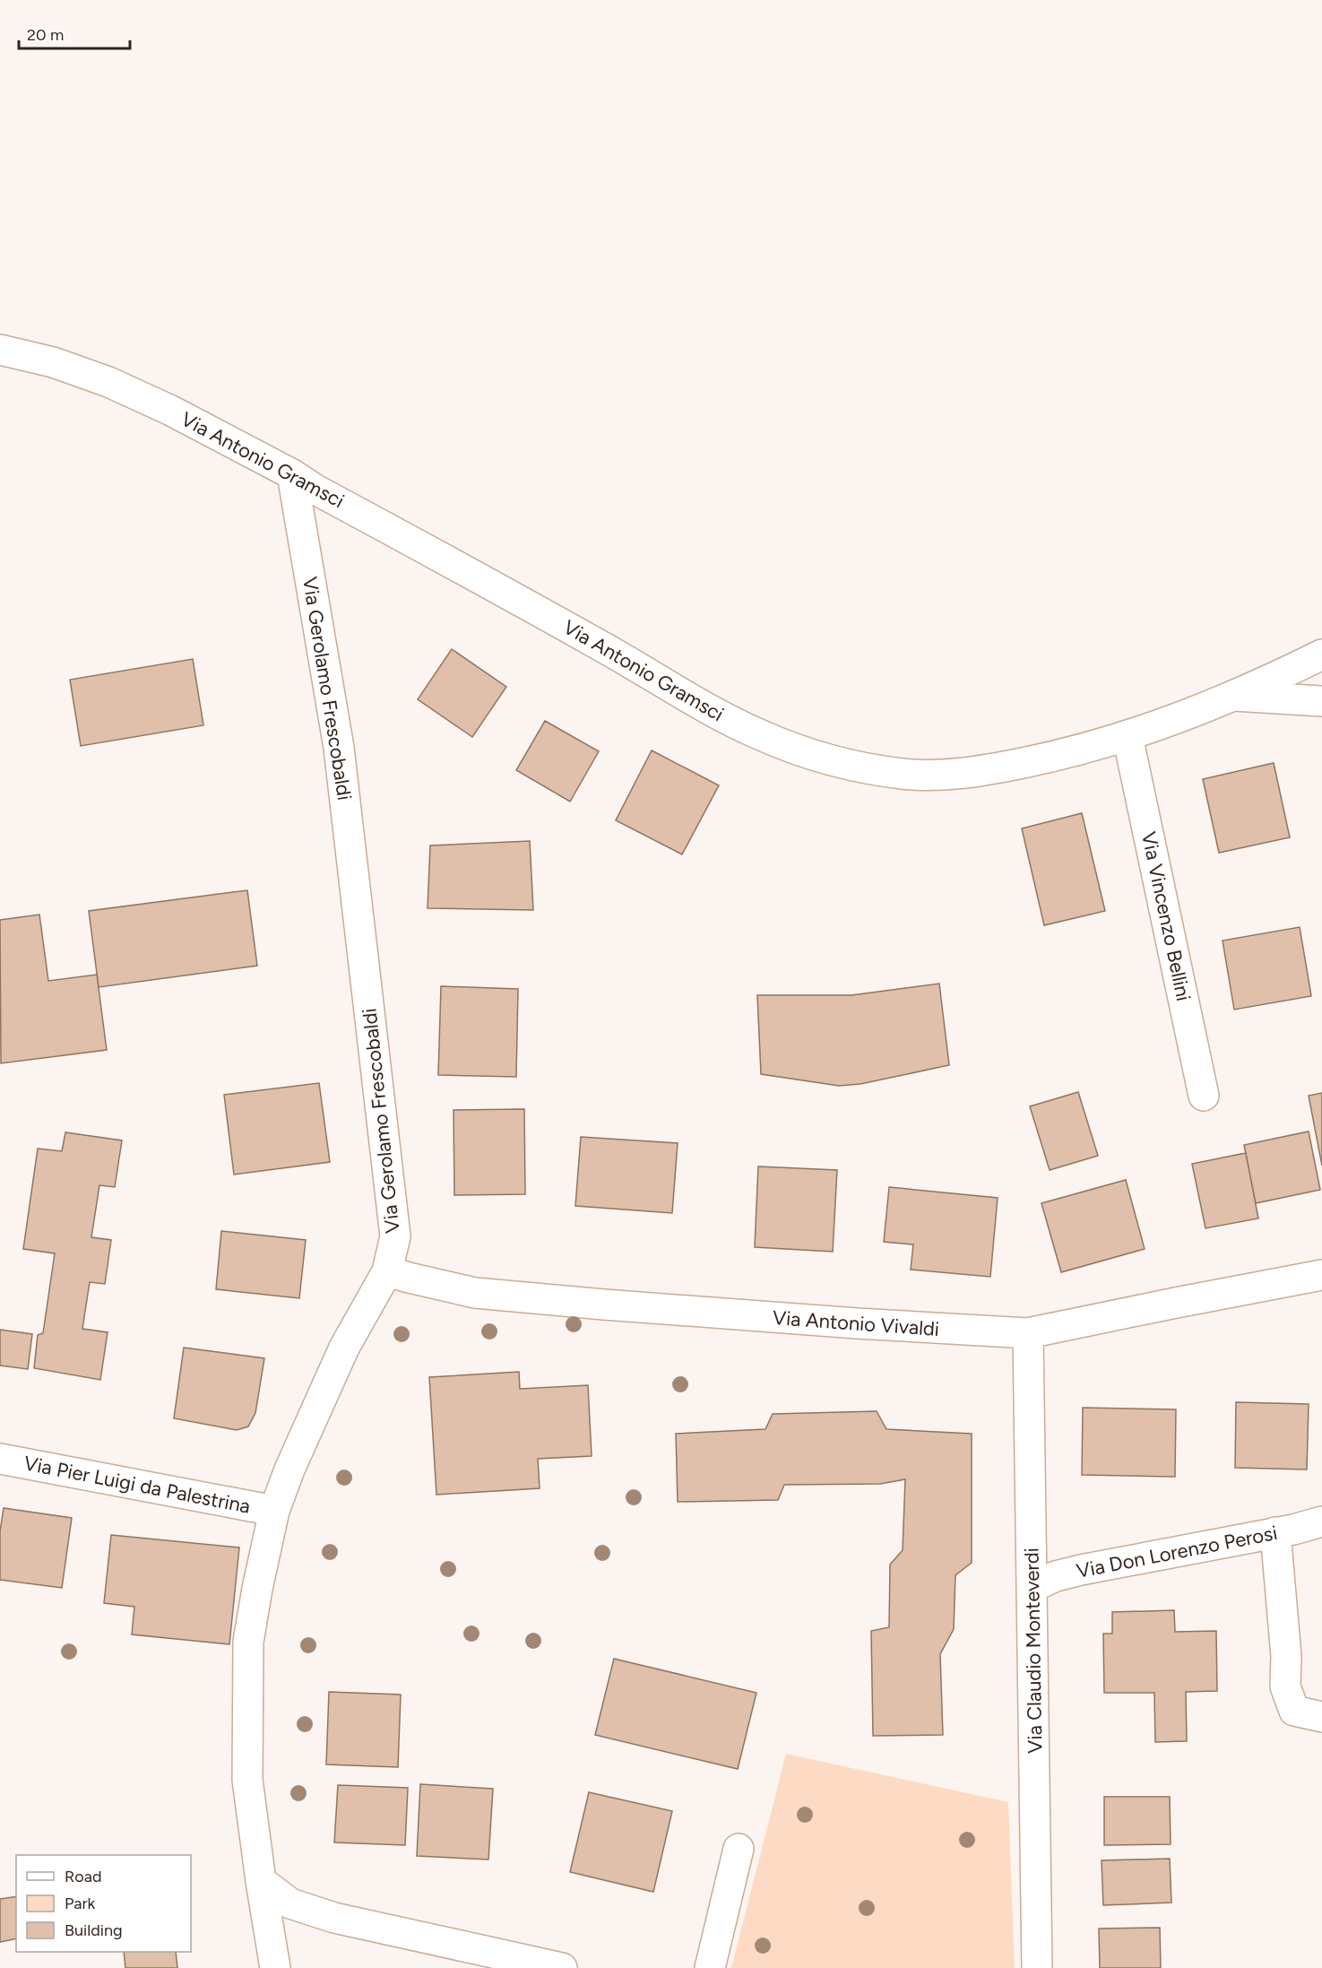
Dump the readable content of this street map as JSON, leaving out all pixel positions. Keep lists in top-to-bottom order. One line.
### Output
{"streets":{"street":["Via Antonio Gramsci","Via Gerolamo Frescobaldi","Via Vincenzo Bellini","Via Antonio Vivaldi","Via Pier Luigi da Palestrina","Via Don Lorenzo Perosi","Via Claudio Monteverdi"]},"crossings":[["Via Antonio Gramsci","Via Gerolamo Frescobaldi"],["Via Antonio Gramsci","Via Vincenzo Bellini"],["Via Gerolamo Frescobaldi","Via Antonio Vivaldi"],["Via Gerolamo Frescobaldi","Via Pier Luigi da Palestrina"],["Via Antonio Vivaldi","Via Claudio Monteverdi"],["Via Don Lorenzo Perosi","Via Claudio Monteverdi"]],"legend":["Road","Park","Building"],"scale_bar":"20 m"}
